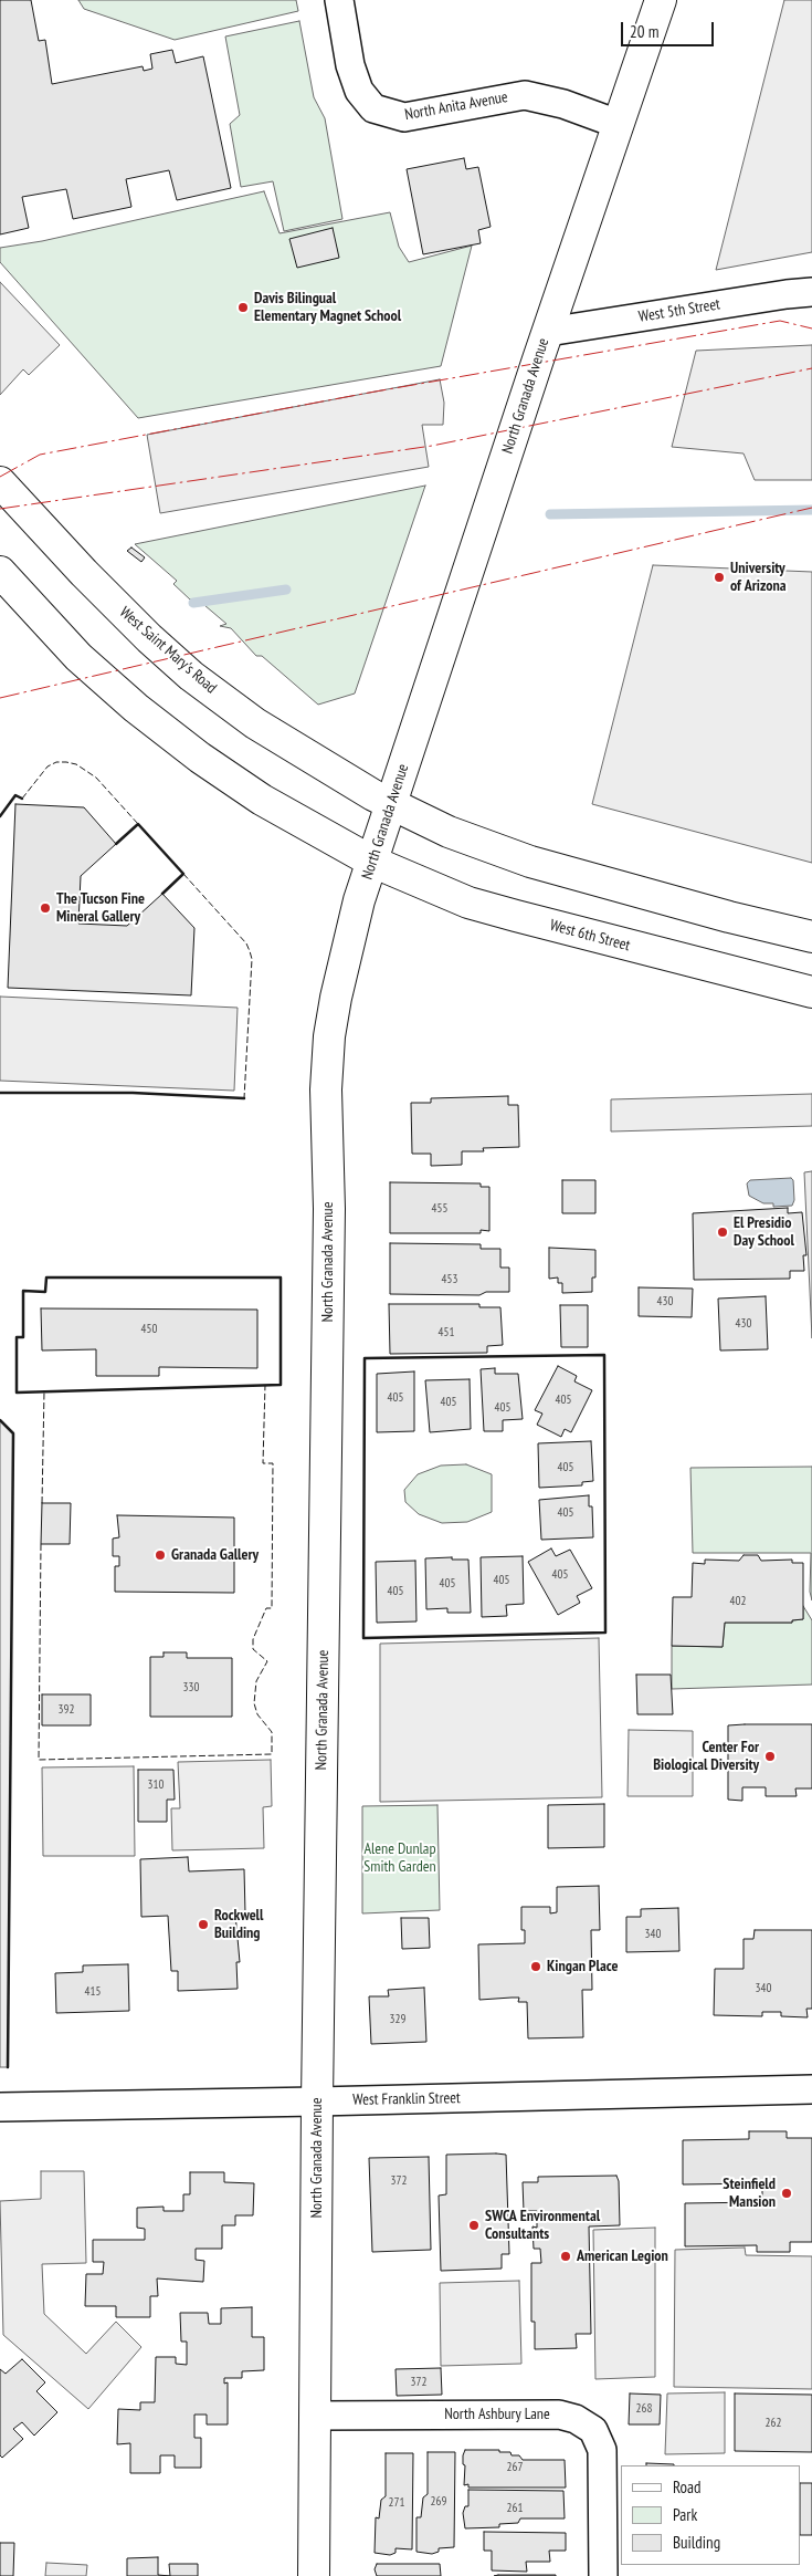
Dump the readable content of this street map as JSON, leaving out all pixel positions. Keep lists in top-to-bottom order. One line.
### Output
{"streets":{"main road":["North Granada Avenue","West Saint Mary's Road","West 6th Street"],"street":["North Anita Avenue","West 5th Street","West Franklin Street","North Ashbury Lane"]},"crossings":[["North Anita Avenue","North Granada Avenue"],["West 5th Street","North Granada Avenue"],["North Granada Avenue","West Saint Mary's Road"],["North Granada Avenue","West 6th Street"],["North Granada Avenue","West Franklin Street"],["North Granada Avenue","North Ashbury Lane"]],"parks":["Alene Dunlap Smith Garden"],"places":["Davis Bilingual Elementary Magnet School","University of Arizona","The Tucson Fine Mineral Gallery","El Presidio Day School","Granada Gallery","Center For Biological Diversity","Rockwell Building","Kingan Place","Steinfield Mansion","SWCA Environmental Consultants","American Legion"],"house_numbers":["455","453","430","430","450","451","405","405","405","405","405","405","405","405","405","405","402","330","392","310","340","340","415","329","372","372","268","262","267","269","271","261"],"legend":["Road","Park","Building"],"scale_bar":"20 m"}
